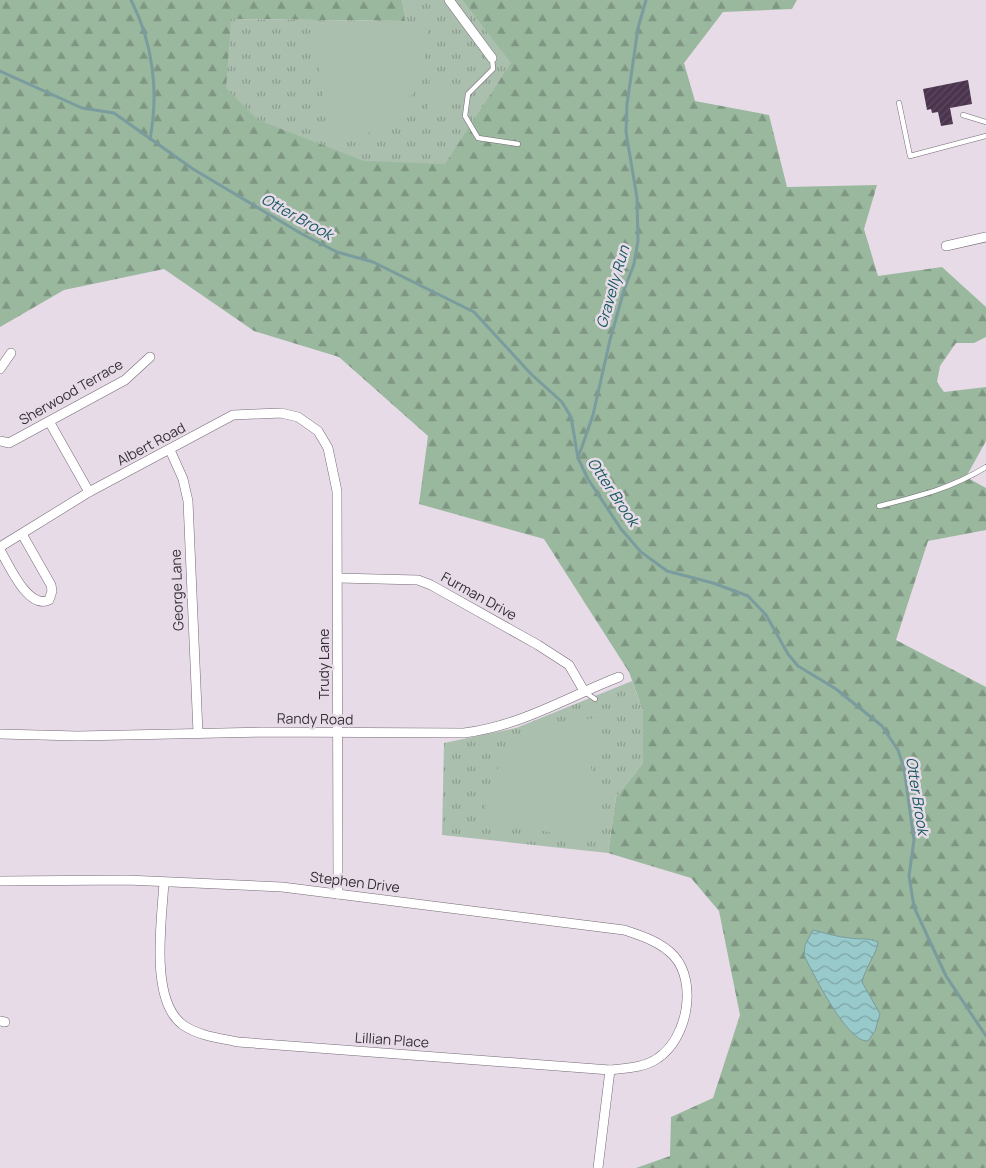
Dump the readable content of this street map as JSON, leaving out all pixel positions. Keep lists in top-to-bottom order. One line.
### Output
{"streets":{"street":["Sherwood Terrace","Albert Road","George Lane","Furman Drive","Trudy Lane","Randy Road","Stephen Drive","Lillian Place"]},"crossings":[["Albert Road","George Lane"],["Albert Road","Trudy Lane"],["George Lane","Randy Road"],["Furman Drive","Trudy Lane"],["Furman Drive","Randy Road"],["Trudy Lane","Randy Road"],["Trudy Lane","Stephen Drive"],["Stephen Drive","Lillian Place"]],"water":["Otter Brook","Gravelly Run"]}
